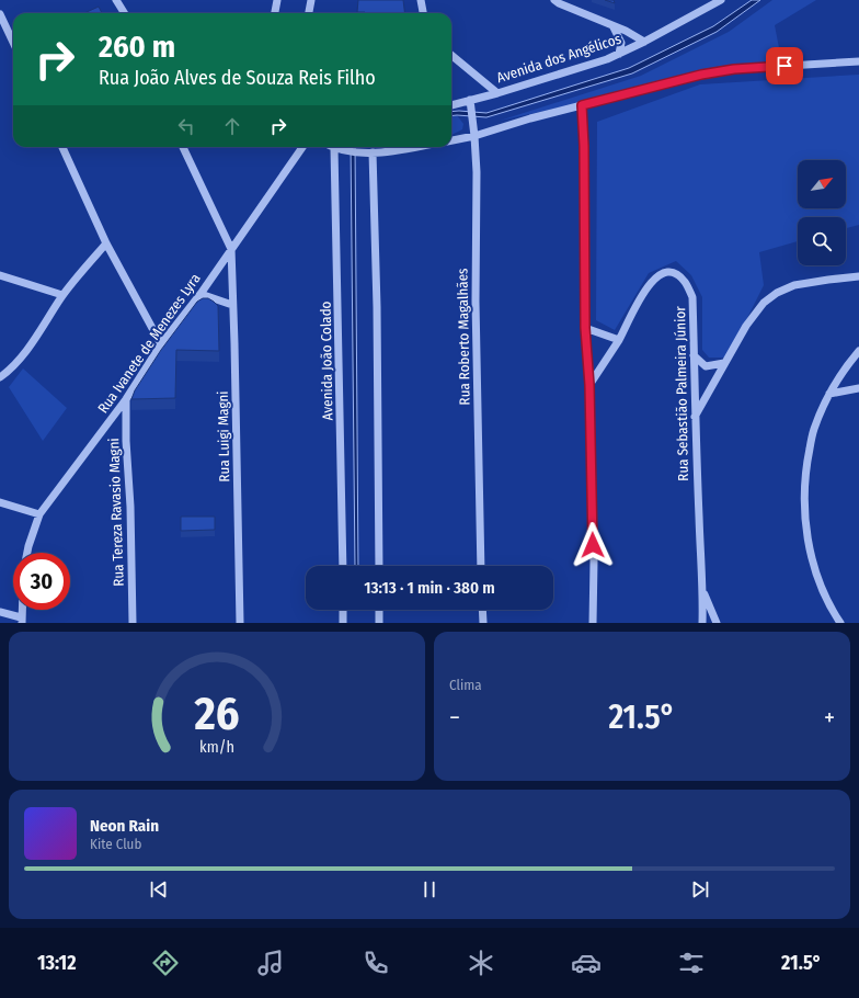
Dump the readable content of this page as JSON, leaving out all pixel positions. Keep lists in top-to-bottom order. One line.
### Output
{"streets":{"street":["Avenida dos Angélicos","Rua Roberto Magalhães","Rua Ivanete de Menezes Lyra","Avenida João Colado","Rua Sebastião Palmeira Júnior","Rua Luigi Magni","Rua Tereza Ravasio Magni"]},"crossings":[["Avenida dos Angélicos","Rua Roberto Magalhães"],["Rua Ivanete de Menezes Lyra","Rua Luigi Magni"],["Rua Ivanete de Menezes Lyra","Rua Tereza Ravasio Magni"]],"north":"top right","page":{"turn":["260 m","Rua João Alves de Souza Reis Filho"],"limit":"30","trip":"13:13 · 1 min · 380 m","tile":"Clima","heat":["−","21.5°","+"],"song":["Neon Rain","Kite Club"],"tabs":["13:12","21.5°"],"gauge":["26","km/h"]}}
